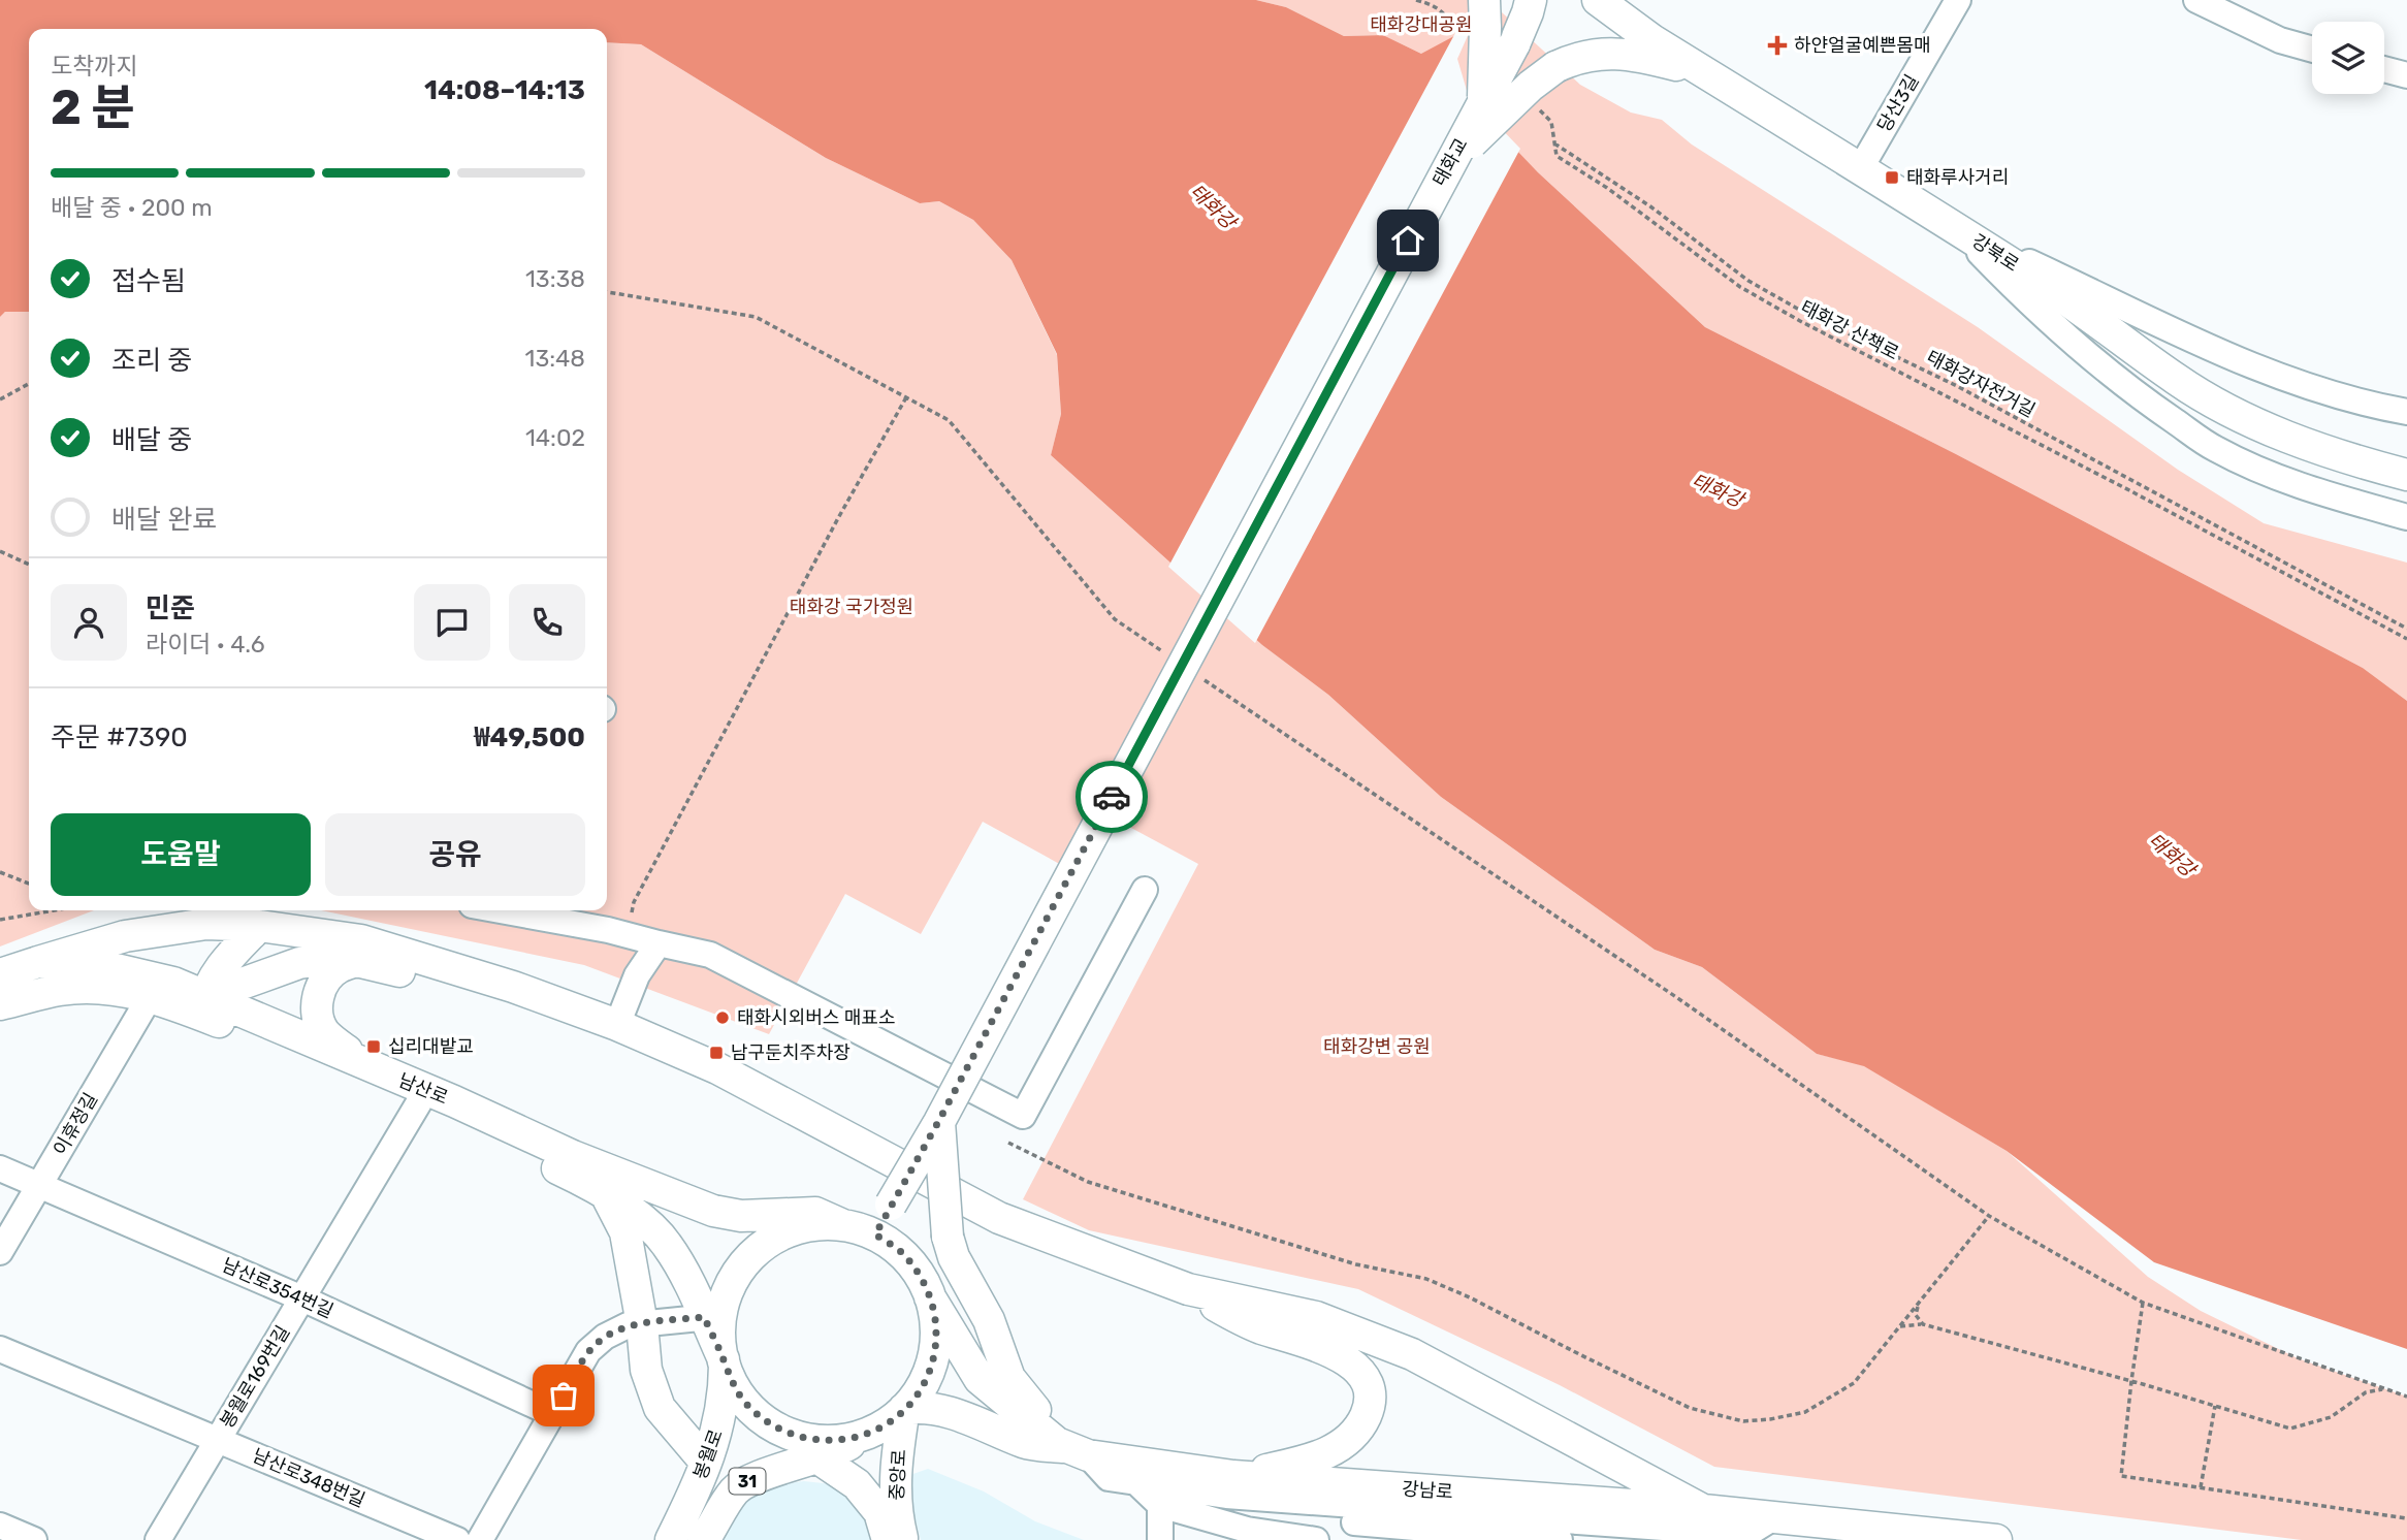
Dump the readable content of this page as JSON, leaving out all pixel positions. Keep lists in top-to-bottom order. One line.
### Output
{"streets":{"main road":["태화교","강북로","남산로","봉월로","중앙로","31","강남로"],"street":["당산3길","이휴정길","남산로354번길","봉월로169번길","남산로348번길"],"path":["태화강 산책로","태화강자전거길"]},"crossings":[["당산3길","강북로"],["태화교","남산로"],["태화교","봉월로"],["태화교","중앙로"],["태화교","강남로"],["태화강 산책로","태화강자전거길"],["남산로","봉월로169번길"],["남산로","봉월로"],["남산로","중앙로"],["남산로","강남로"],["이휴정길","남산로354번길"],["남산로354번길","봉월로169번길"],["봉월로169번길","남산로348번길"],["봉월로","중앙로"],["봉월로","강남로"],["중앙로","강남로"]],"water":["태화강"],"parks":["태화강대공원","태화강 국가정원","태화강변 공원"],"places":{"health":["하얀얼굴예쁜몸매"],"transit":["태화루사거리","십리대밭교","남구둔치주차장"],"other":["태화시외버스 매표소"]},"page":{"heading":["2 분","도착까지","14:08–14:13"],"panel":["민준","라이더 · 4.6","주문 #7390","₩49,500"],"bar":"배달 중 · 200 m","list":[["접수됨","13:38"],["조리 중","13:48"],["배달 중","14:02"],"배달 완료"],"buttons":["도움말","공유"]}}
